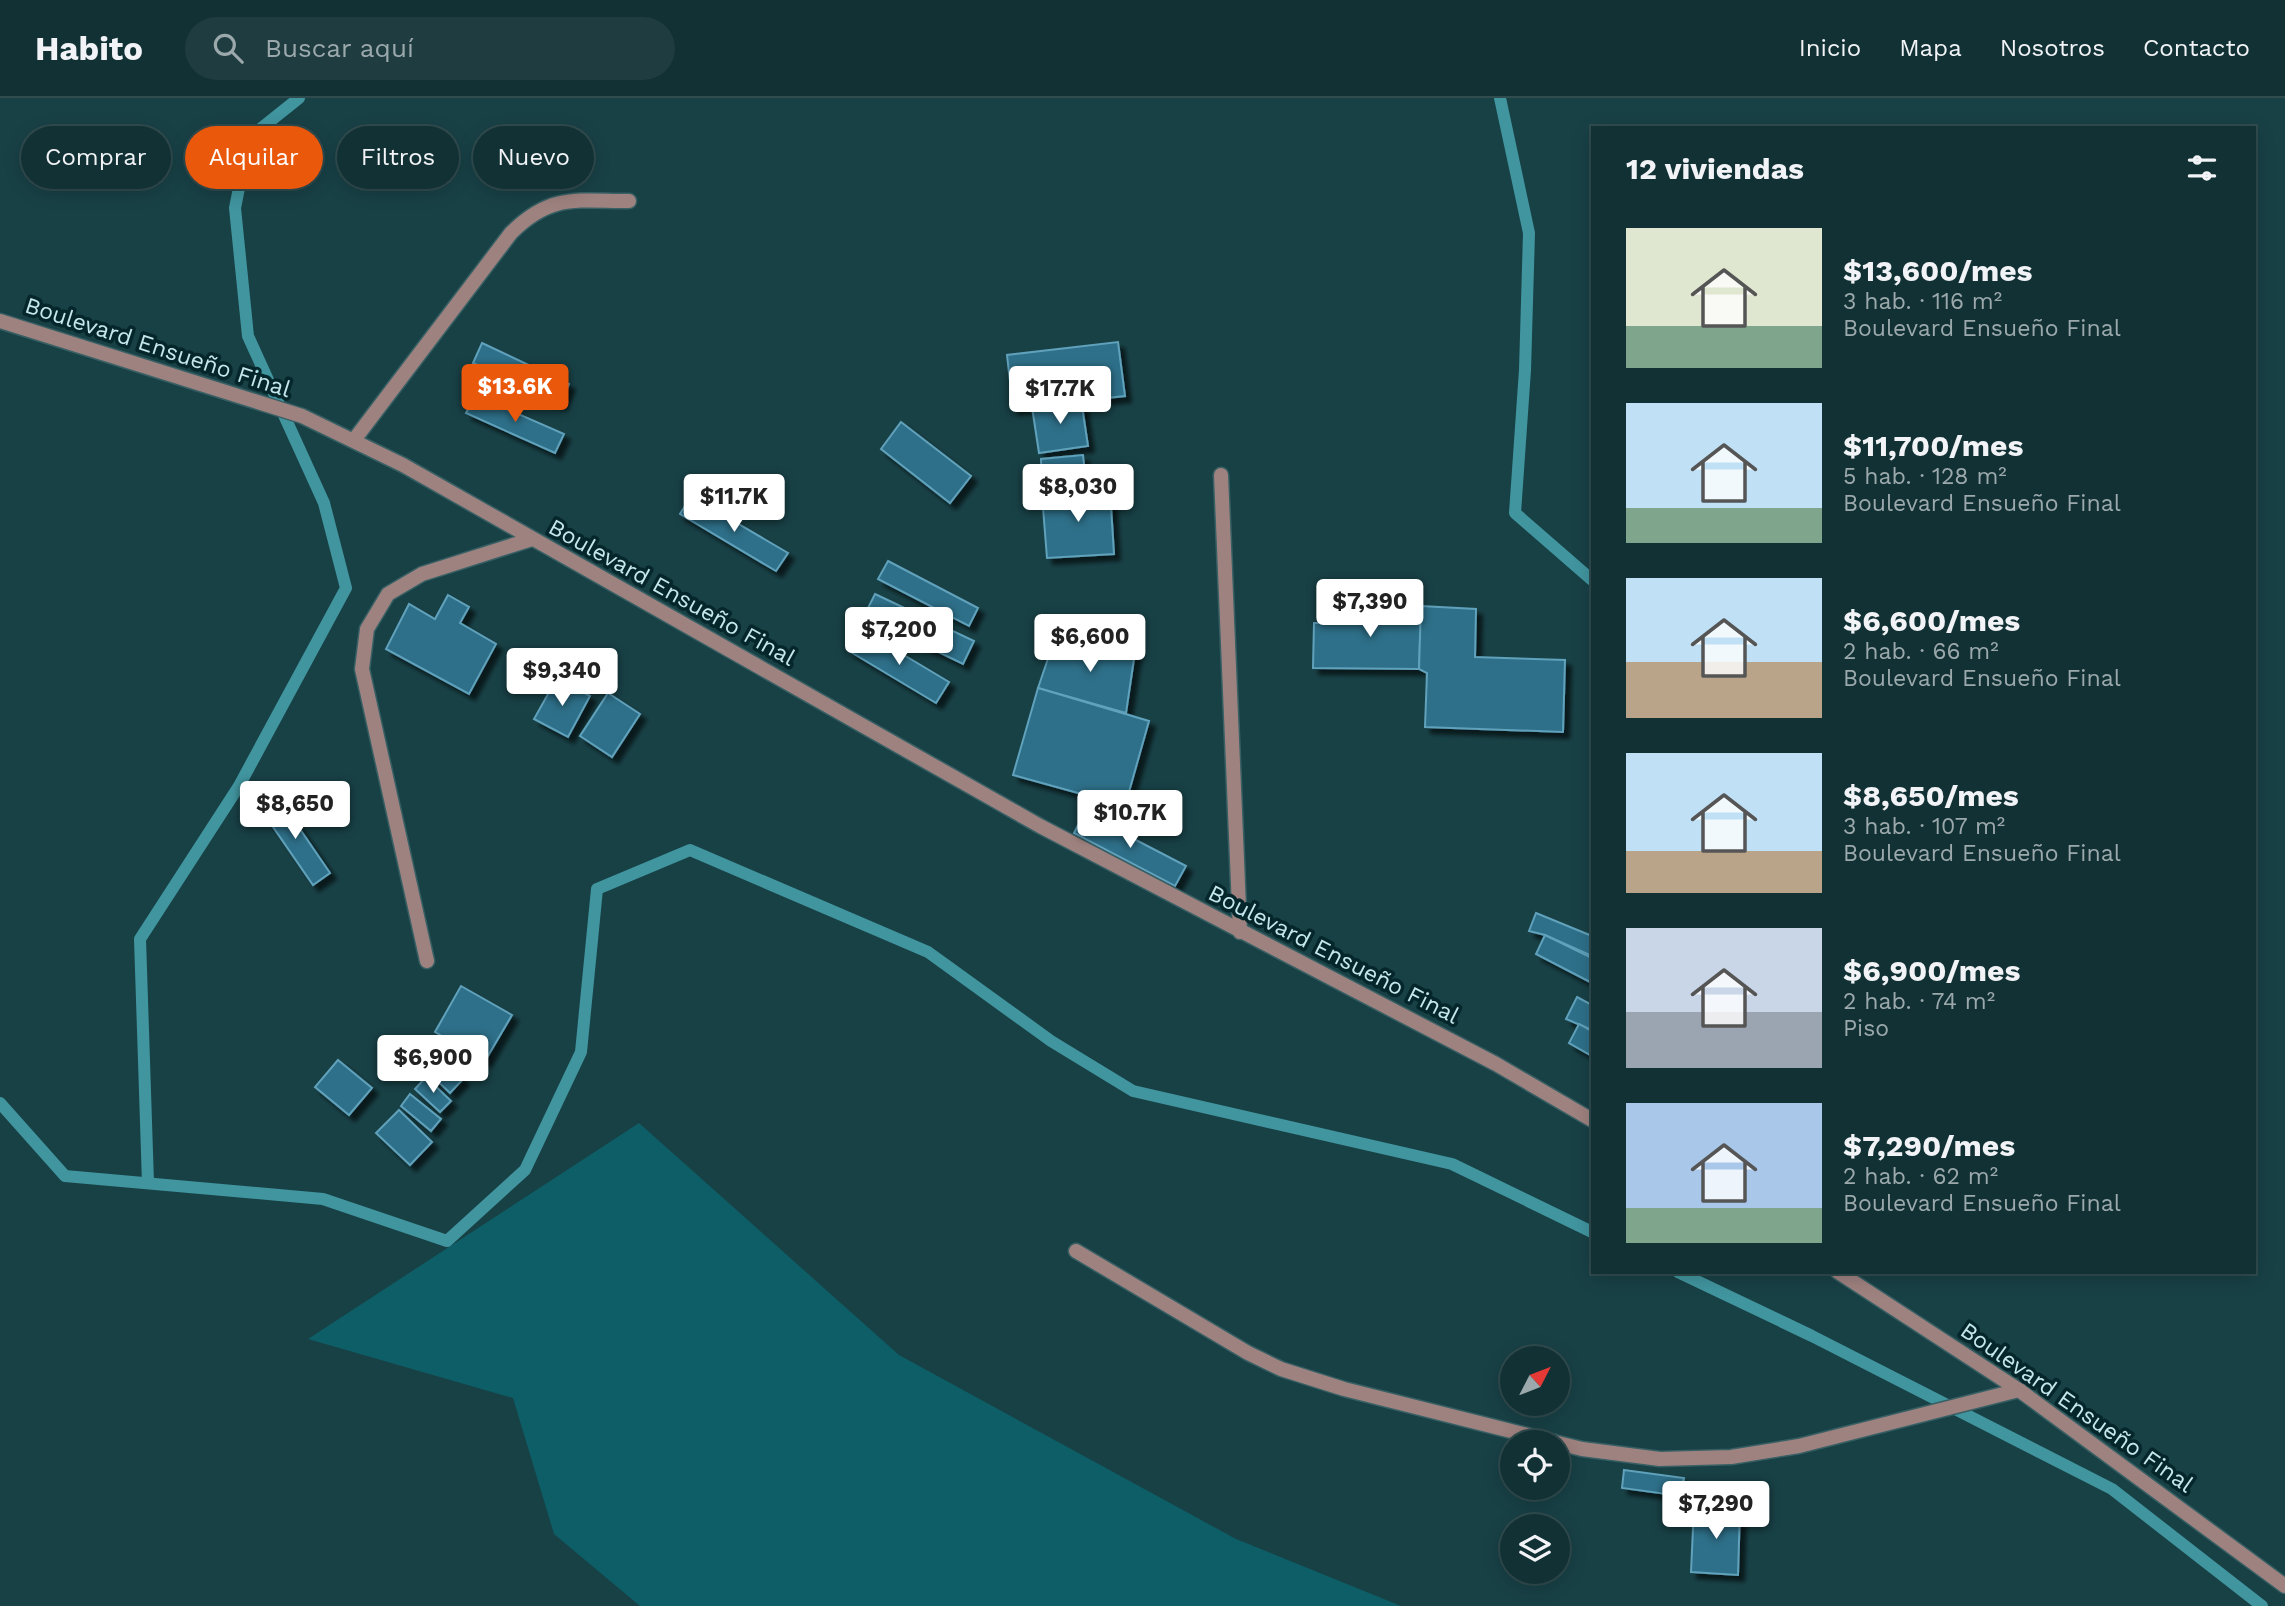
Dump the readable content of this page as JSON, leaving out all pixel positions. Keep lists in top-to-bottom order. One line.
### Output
{"streets":{"street":["Boulevard Ensueño Final"]},"north":"top right","page":{"header":"Habito","search":"Buscar aquí","nav":["Inicio","Mapa","Nosotros","Contacto"],"chip":["Comprar","Alquilar","Filtros","Nuevo"],"heading":"12 viviendas","list":[{"name":"$13,600/mes","note":"3 hab. · 116 m² · Boulevard Ensueño Final"},{"name":"$11,700/mes","note":"5 hab. · 128 m² · Boulevard Ensueño Final"},{"name":"$6,600/mes","note":"2 hab. · 66 m² · Boulevard Ensueño Final"},{"name":"$8,650/mes","note":"3 hab. · 107 m² · Boulevard Ensueño Final"},{"name":"$6,900/mes","note":"2 hab. · 74 m² · Piso"},{"name":"$7,290/mes","note":"2 hab. · 62 m² · Boulevard Ensueño Final"}],"price":["$13.6K","$17.7K","$8,030","$11.7K","$7,390","$7,200","$6,600","$9,340","$8,650","$10.7K","$6,900","$7,290"]}}
